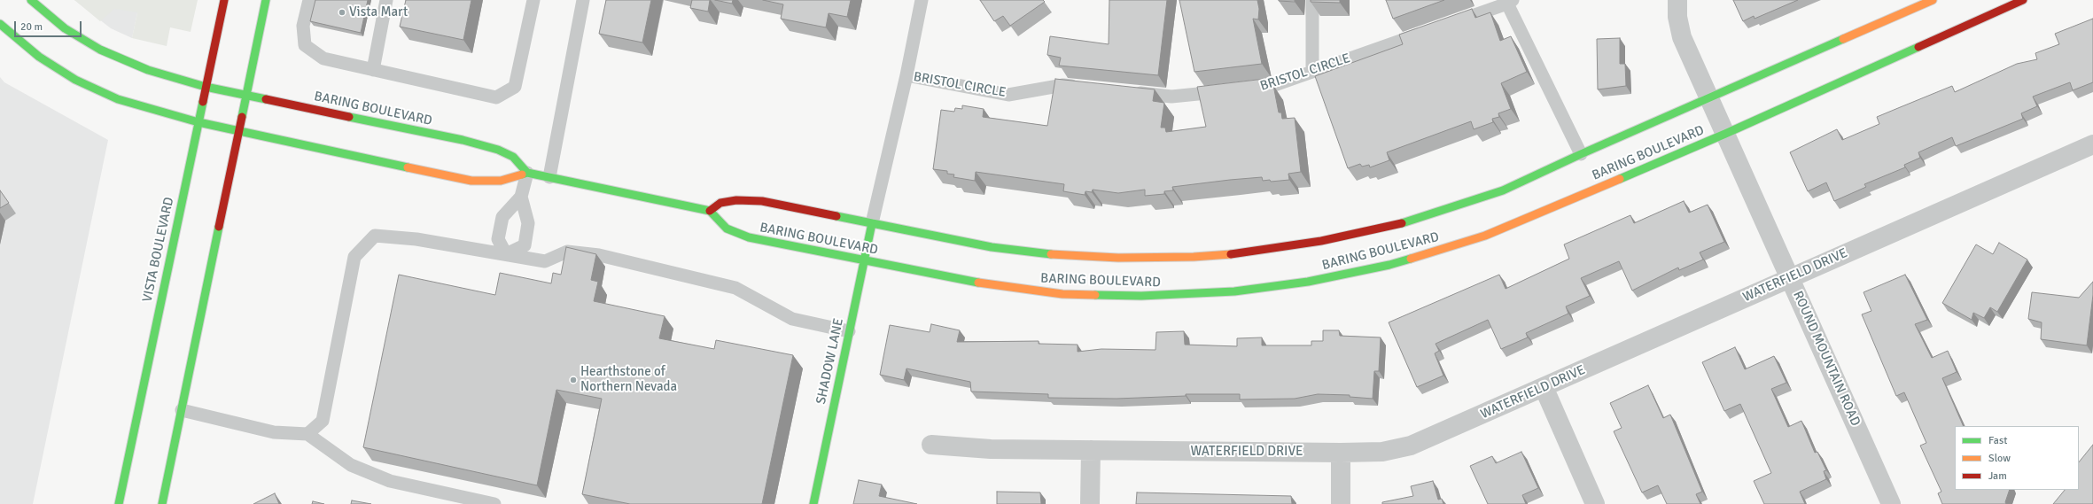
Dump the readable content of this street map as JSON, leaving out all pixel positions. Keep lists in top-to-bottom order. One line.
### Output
{"streets":{"main road":["BARING BOULEVARD","VISTA BOULEVARD","SHADOW LANE"],"street":["WATERFIELD DRIVE","ROUND MOUNTAIN ROAD"],"lane":["BRISTOL CIRCLE"]},"crossings":[["BRISTOL CIRCLE","BARING BOULEVARD"],["BRISTOL CIRCLE","SHADOW LANE"],["BARING BOULEVARD","VISTA BOULEVARD"],["BARING BOULEVARD","ROUND MOUNTAIN ROAD"],["BARING BOULEVARD","SHADOW LANE"],["WATERFIELD DRIVE","ROUND MOUNTAIN ROAD"]],"places":["Vista Mart","Hearthstone of Northern Nevada"],"legend":["Fast","Slow","Jam"],"scale_bar":"20 m"}
